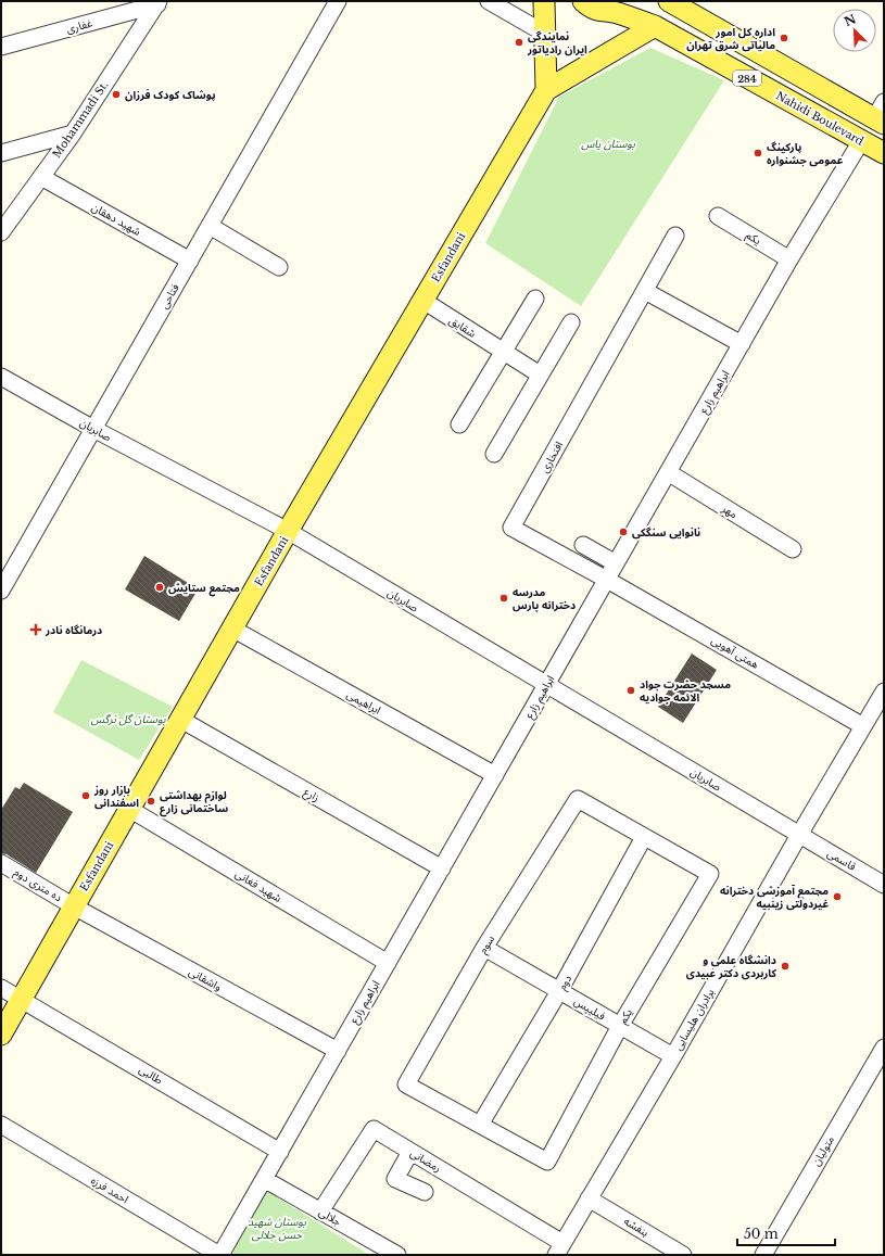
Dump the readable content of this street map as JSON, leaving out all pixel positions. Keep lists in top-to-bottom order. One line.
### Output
{"streets":{"main road":["284","Nahidi Boulevard","Esfandani"],"street":["غفاری","Mohammadi St.","شهید دهقان","یکم","فتاحی","شقایق","ابراهیم زارع","صابریان","افتخاری","مهر","همتی آهویی","ابراهیمی","زارع","قاسمی","ده متری دوم","شهید فغانی","سوم","واشقانی","دوم","فیلیپس","برادران هلیسایی","طالبی","متولیان","رمضانی","احمد فرزه","جلالی","بنفشه"]},"crossings":[["غفاری","Mohammadi St."],["Nahidi Boulevard","ابراهیم زارع"],["Mohammadi St.","شهید دهقان"],["شهید دهقان","فتاحی"],["یکم","ابراهیم زارع"],["یکم","سوم"],["یکم","فیلیپس"],["Esfandani","شقایق"],["Esfandani","صابریان"],["Esfandani","ابراهیمی"],["Esfandani","زارع"],["Esfandani","ده متری دوم"],["Esfandani","شهید فغانی"],["Esfandani","واشقانی"],["Esfandani","طالبی"],["فتاحی","صابریان"],["ابراهیم زارع","صابریان"],["ابراهیم زارع","افتخاری"],["ابراهیم زارع","مهر"],["ابراهیم زارع","همتی آهویی"],["ابراهیم زارع","ابراهیمی"],["ابراهیم زارع","زارع"],["ابراهیم زارع","شهید فغانی"],["ابراهیم زارع","واشقانی"],["ابراهیم زارع","طالبی"],["ابراهیم زارع","احمد فرزه"],["ابراهیم زارع","جلالی"],["صابریان","قاسمی"],["صابریان","برادران هلیسایی"],["افتخاری","همتی آهویی"],["همتی آهویی","برادران هلیسایی"],["قاسمی","برادران هلیسایی"],["ده متری دوم","واشقانی"],["سوم","دوم"],["سوم","فیلیپس"],["دوم","فیلیپس"],["فیلیپس","برادران هلیسایی"],["برادران هلیسایی","رمضانی"],["برادران هلیسایی","بنفشه"],["رمضانی","جلالی"]],"parks":["بوستان یاس","بوستان گل نرگس","بوستان شهید حسن جلالی"],"places":{"other":["اداره کل امور مالیاتی شرق تهران","نمایندگی ایران رادیاتور","پوشاک کودک فرزان","پارکینگ عمومی جشنواره","نانوایی سنگکی","مجتمع ستایش","مدرسه دخترانه پارس","مسجد حضرت جواد الائمه جوادیه","بازار روز اسفندانی","لوازم بهداشتی ساختمانی زارع","مجتمع آموزشی دخترانه غیردولتی زینبیه","دانشگاه علمی و کاربردی دکتر عبیدی"],"health":["درمانگاه نادر"]},"scale_bar":"50 m","north":"top left"}
